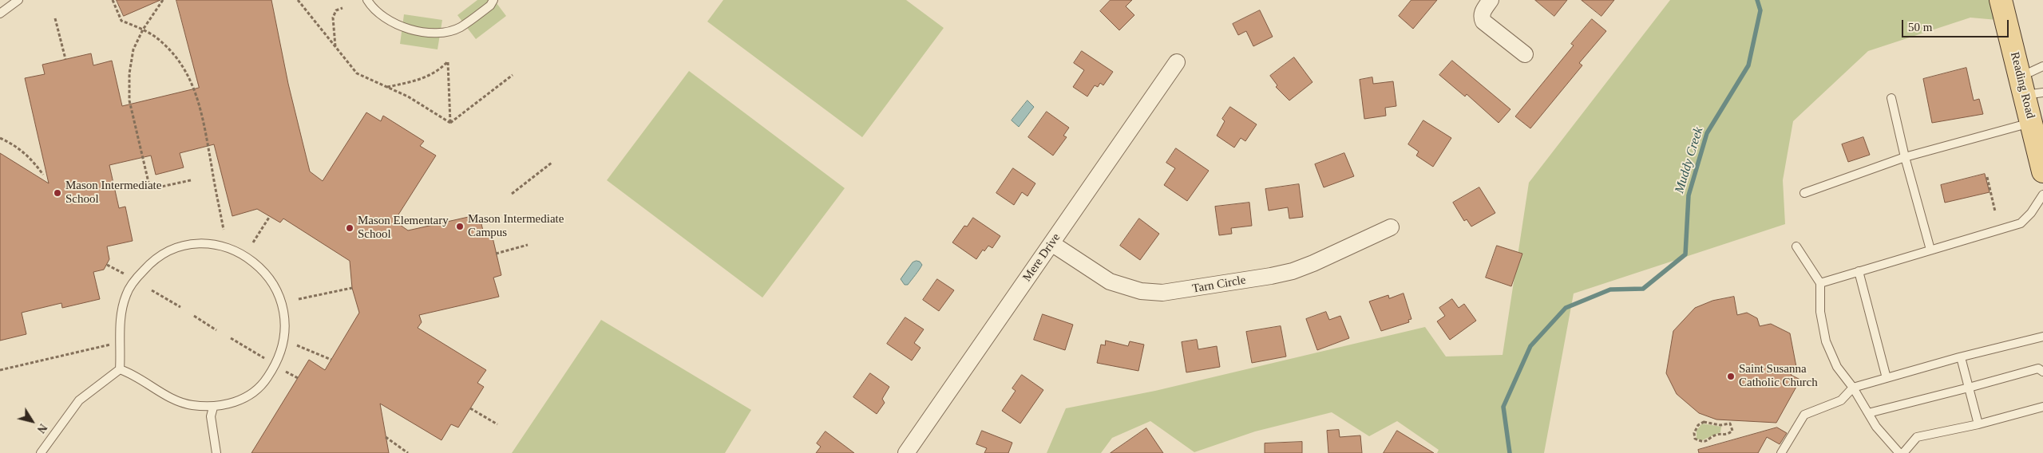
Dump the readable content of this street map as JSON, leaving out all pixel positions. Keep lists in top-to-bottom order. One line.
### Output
{"streets":{"main road":["Reading Road"],"street":["Mere Drive","Tarn Circle"]},"crossings":[["Mere Drive","Tarn Circle"]],"water":["Muddy Creek"],"places":["Mason Intermediate School","Mason Intermediate Campus","Mason Elementary School","Saint Susanna Catholic Church"],"scale_bar":"50 m","north":"bottom right"}
